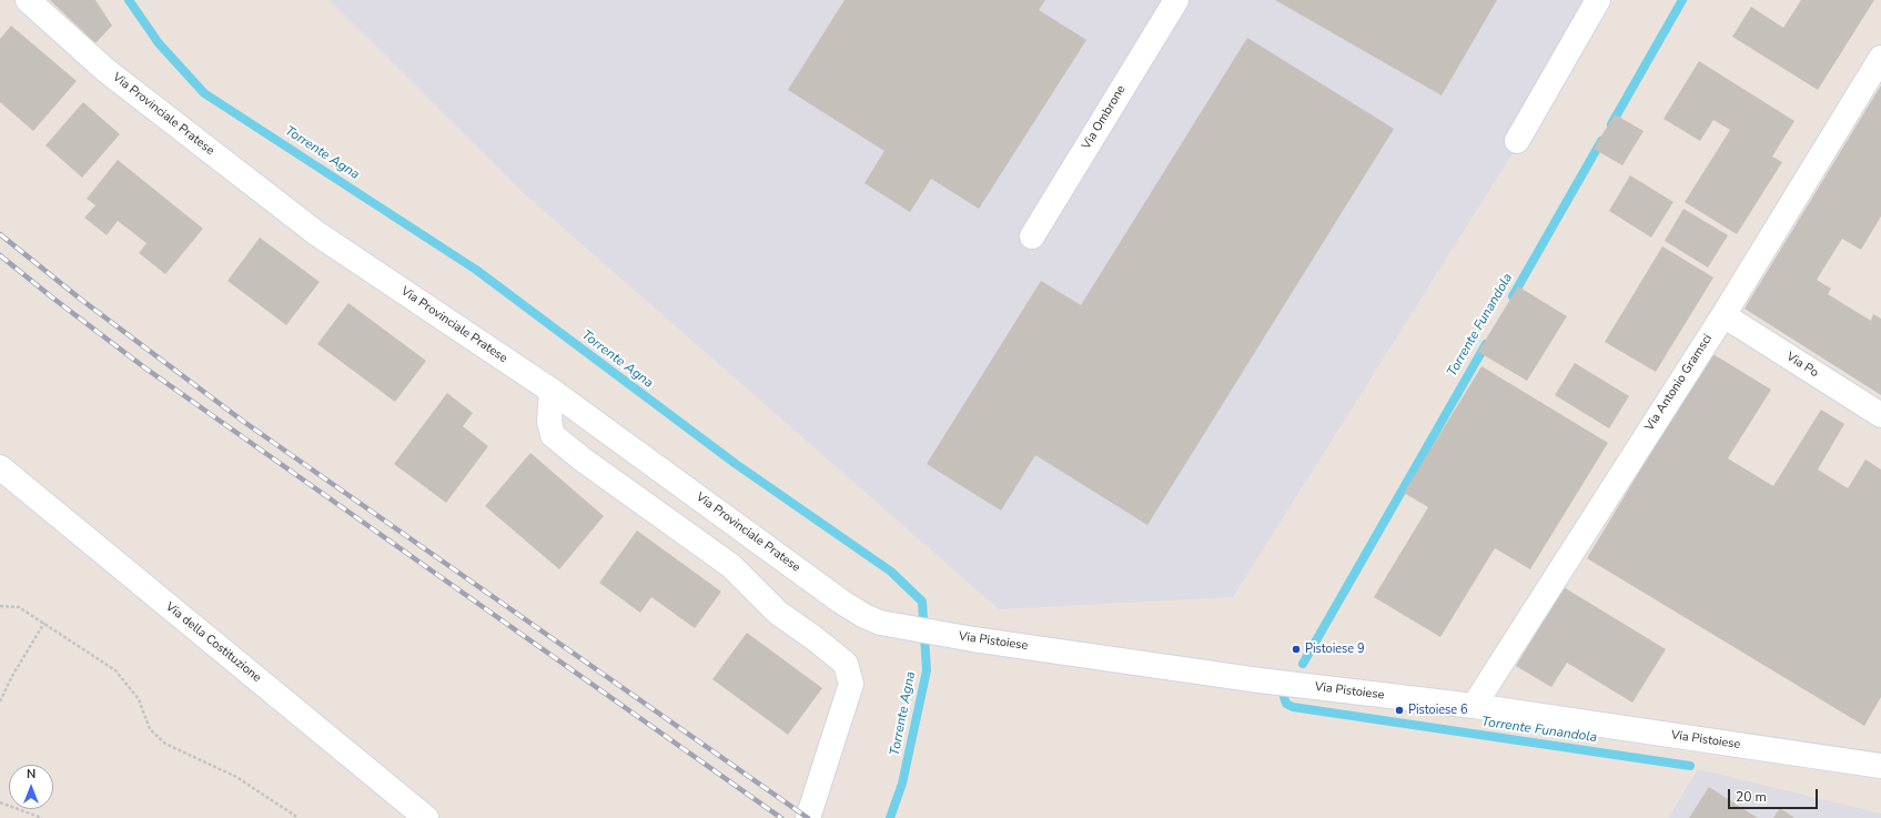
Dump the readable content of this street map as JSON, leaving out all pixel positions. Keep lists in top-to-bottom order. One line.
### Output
{"streets":{"street":["Via Provinciale Pratese","Via Ombrone","Via Po","Via Antonio Gramsci","Via Pistoiese","Via della Costituzione"]},"crossings":[["Via Provinciale Pratese","Via Pistoiese"],["Via Po","Via Antonio Gramsci"],["Via Antonio Gramsci","Via Pistoiese"]],"water":["Torrente Agna","Torrente Funandola"],"places":["Pistoiese 9","Pistoiese 6"],"scale_bar":"20 m","north":"top"}
